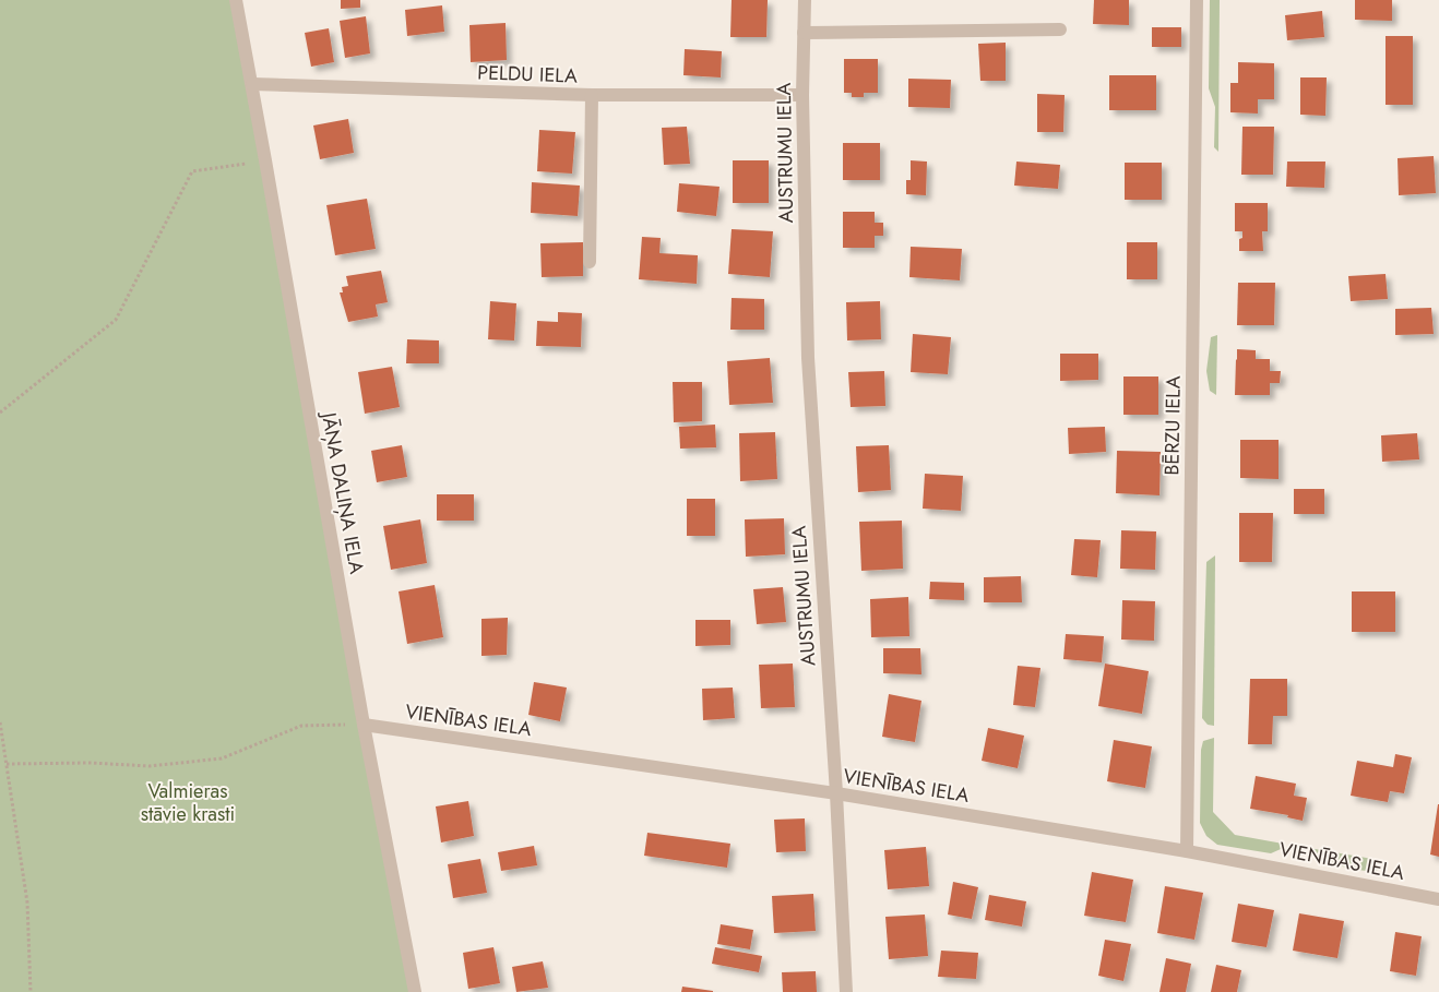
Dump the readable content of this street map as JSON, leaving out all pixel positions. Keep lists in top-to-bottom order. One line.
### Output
{"streets":{"street":["PELDU IELA","AUSTRUMU IELA","BĒRZU IELA","JĀŅA DALIŅA IELA","VIENĪBAS IELA"]},"crossings":[["PELDU IELA","AUSTRUMU IELA"],["PELDU IELA","JĀŅA DALIŅA IELA"],["AUSTRUMU IELA","VIENĪBAS IELA"],["BĒRZU IELA","VIENĪBAS IELA"],["JĀŅA DALIŅA IELA","VIENĪBAS IELA"]],"parks":["Valmieras stāvie krasti"]}
